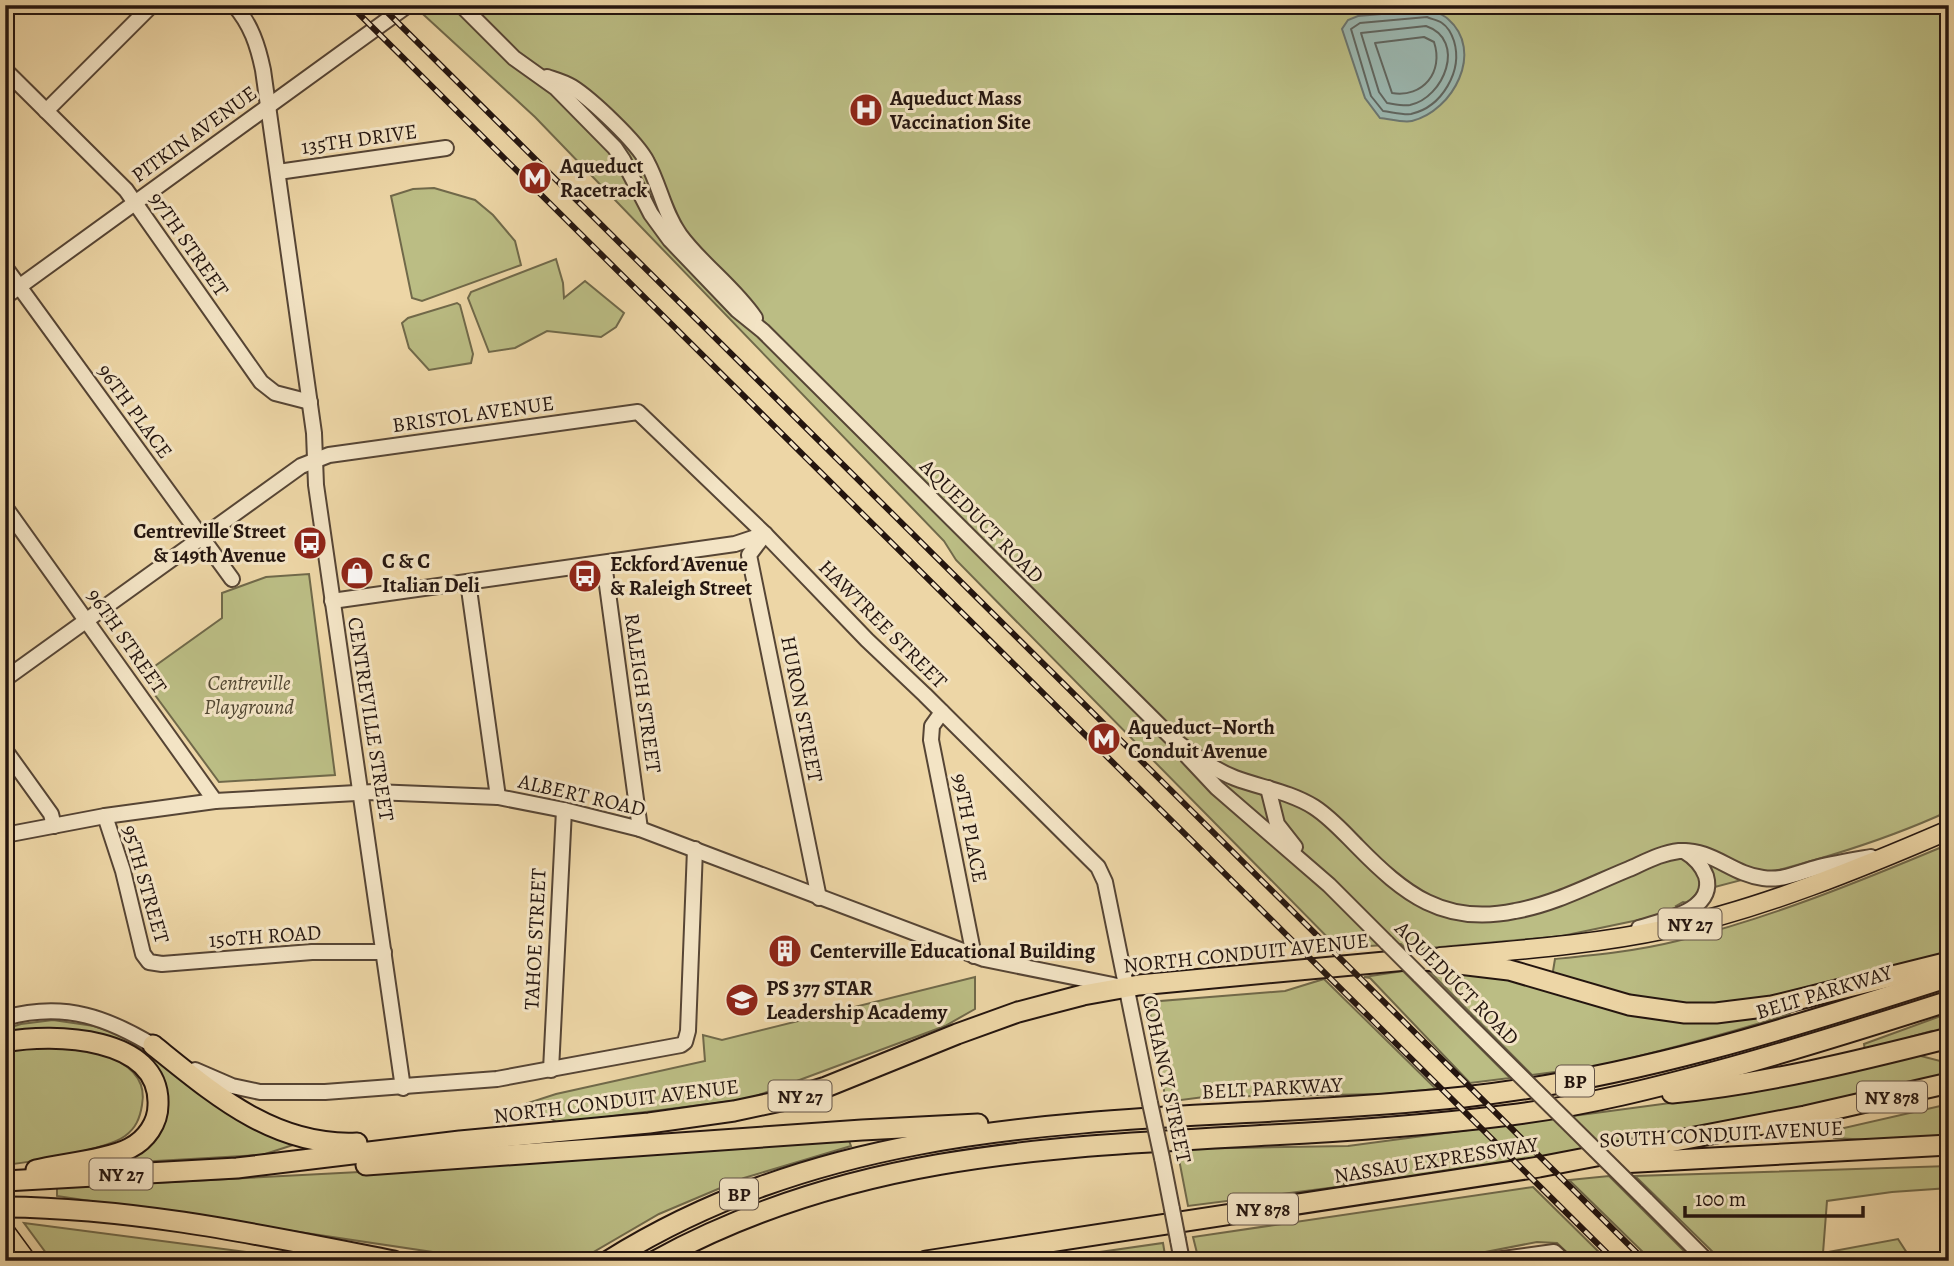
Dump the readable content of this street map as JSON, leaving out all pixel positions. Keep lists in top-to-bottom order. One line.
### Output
{"streets":{"highway":["NY 27","NORTH CONDUIT AVENUE","BELT PARKWAY","BP","NY 878","SOUTH CONDUIT AVENUE","NASSAU EXPRESSWAY"],"street":["PITKIN AVENUE","135TH DRIVE","97TH STREET","96TH PLACE","BRISTOL AVENUE","AQUEDUCT ROAD","HAWTREE STREET","96TH STREET","RALEIGH STREET","HURON STREET","CENTREVILLE STREET","ALBERT ROAD","99TH PLACE","95TH STREET","150TH ROAD","TAHOE STREET","COHANCY STREET"]},"crossings":[["PITKIN AVENUE","97TH STREET"],["PITKIN AVENUE","96TH PLACE"],["PITKIN AVENUE","CENTREVILLE STREET"],["135TH DRIVE","CENTREVILLE STREET"],["97TH STREET","CENTREVILLE STREET"],["96TH PLACE","BRISTOL AVENUE"],["BRISTOL AVENUE","HAWTREE STREET"],["BRISTOL AVENUE","96TH STREET"],["BRISTOL AVENUE","CENTREVILLE STREET"],["AQUEDUCT ROAD","NORTH CONDUIT AVENUE"],["HAWTREE STREET","HURON STREET"],["HAWTREE STREET","99TH PLACE"],["HAWTREE STREET","COHANCY STREET"],["96TH STREET","ALBERT ROAD"],["RALEIGH STREET","ALBERT ROAD"],["HURON STREET","ALBERT ROAD"],["CENTREVILLE STREET","ALBERT ROAD"],["CENTREVILLE STREET","150TH ROAD"],["CENTREVILLE STREET","NORTH CONDUIT AVENUE"],["ALBERT ROAD","99TH PLACE"],["ALBERT ROAD","95TH STREET"],["ALBERT ROAD","TAHOE STREET"],["ALBERT ROAD","NORTH CONDUIT AVENUE"],["ALBERT ROAD","COHANCY STREET"],["95TH STREET","150TH ROAD"],["TAHOE STREET","NORTH CONDUIT AVENUE"],["NORTH CONDUIT AVENUE","COHANCY STREET"],["SOUTH CONDUIT AVENUE","NASSAU EXPRESSWAY"]],"parks":["Centreville Playground"],"places":{"hospital":["Aqueduct Mass Vaccination Site"],"metro station":["Aqueduct Racetrack","Aqueduct–North Conduit Avenue"],"bus stop":["Centreville Street & 149th Avenue","Eckford Avenue & Raleigh Street"],"shop":["C & C Italian Deli"],"building":["Centerville Educational Building"],"school or university":["PS 377 STAR Leadership Academy"]},"scale_bar":"100 m"}
